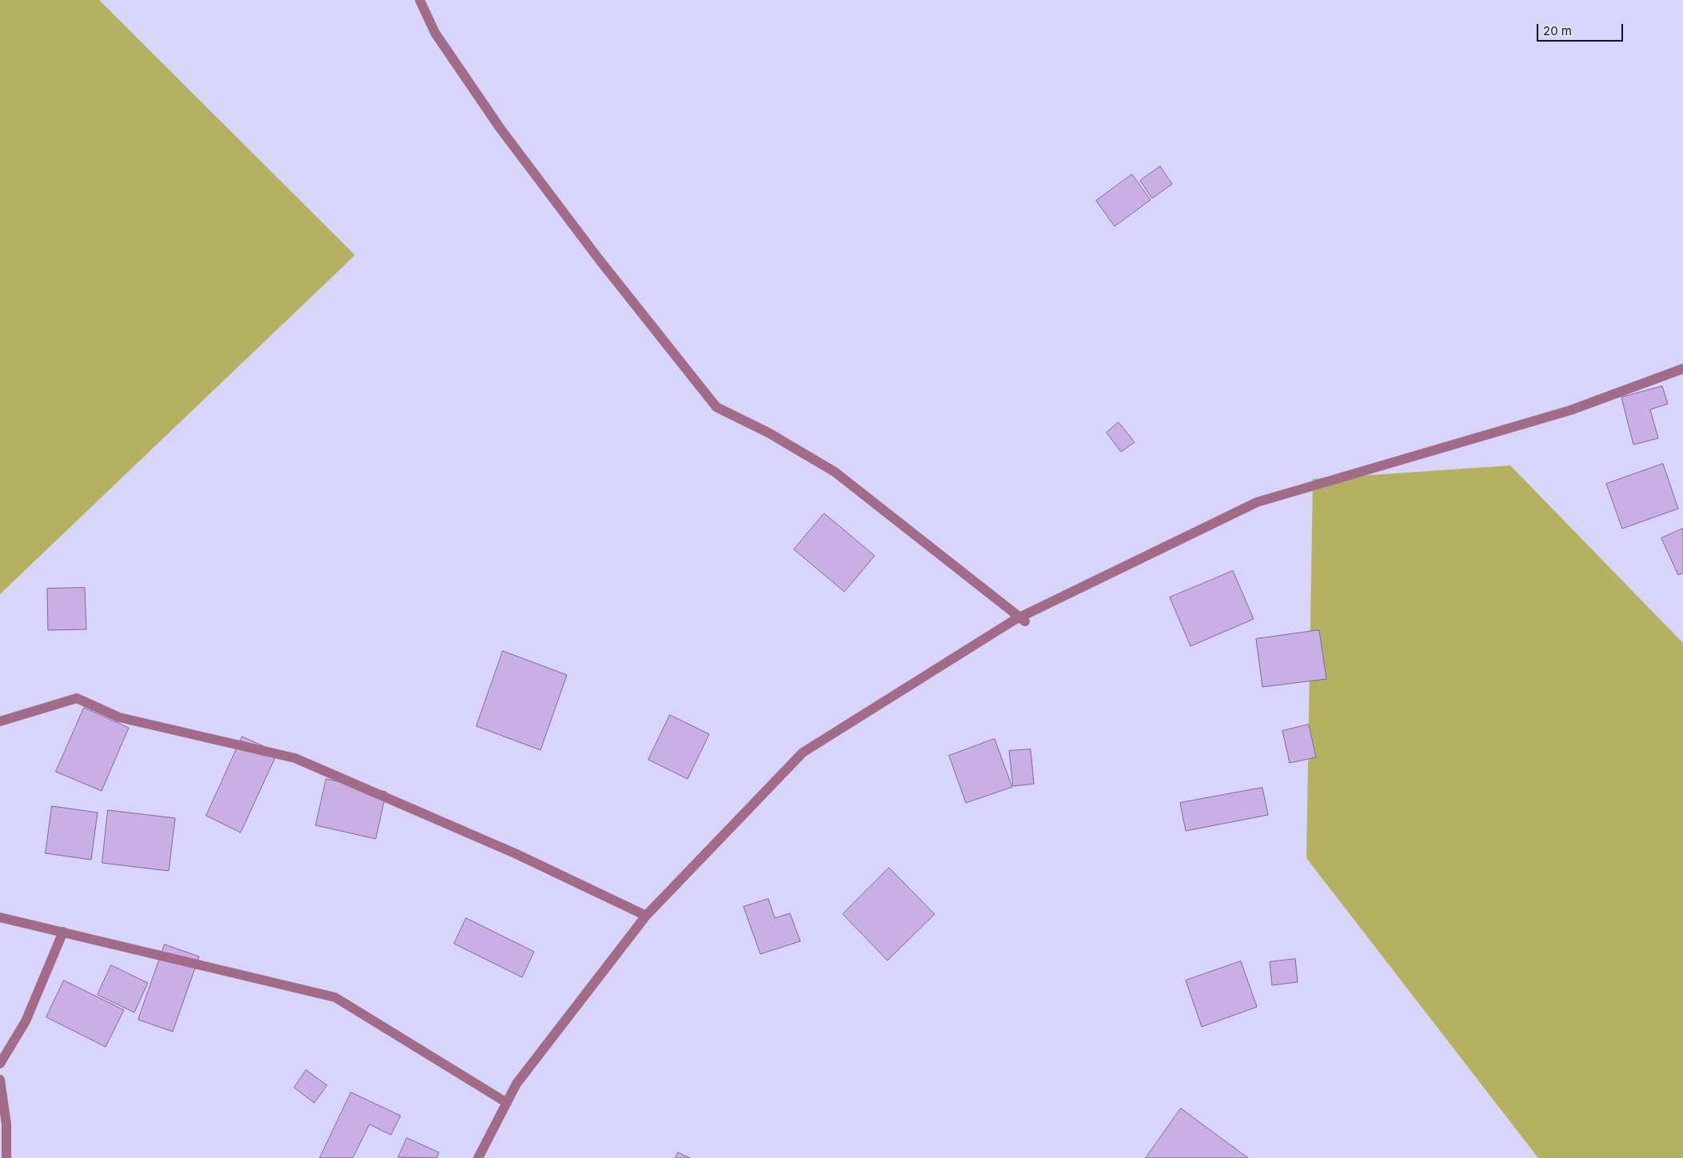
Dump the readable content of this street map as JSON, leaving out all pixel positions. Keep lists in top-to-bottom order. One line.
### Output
{"scale_bar":"20 m"}
